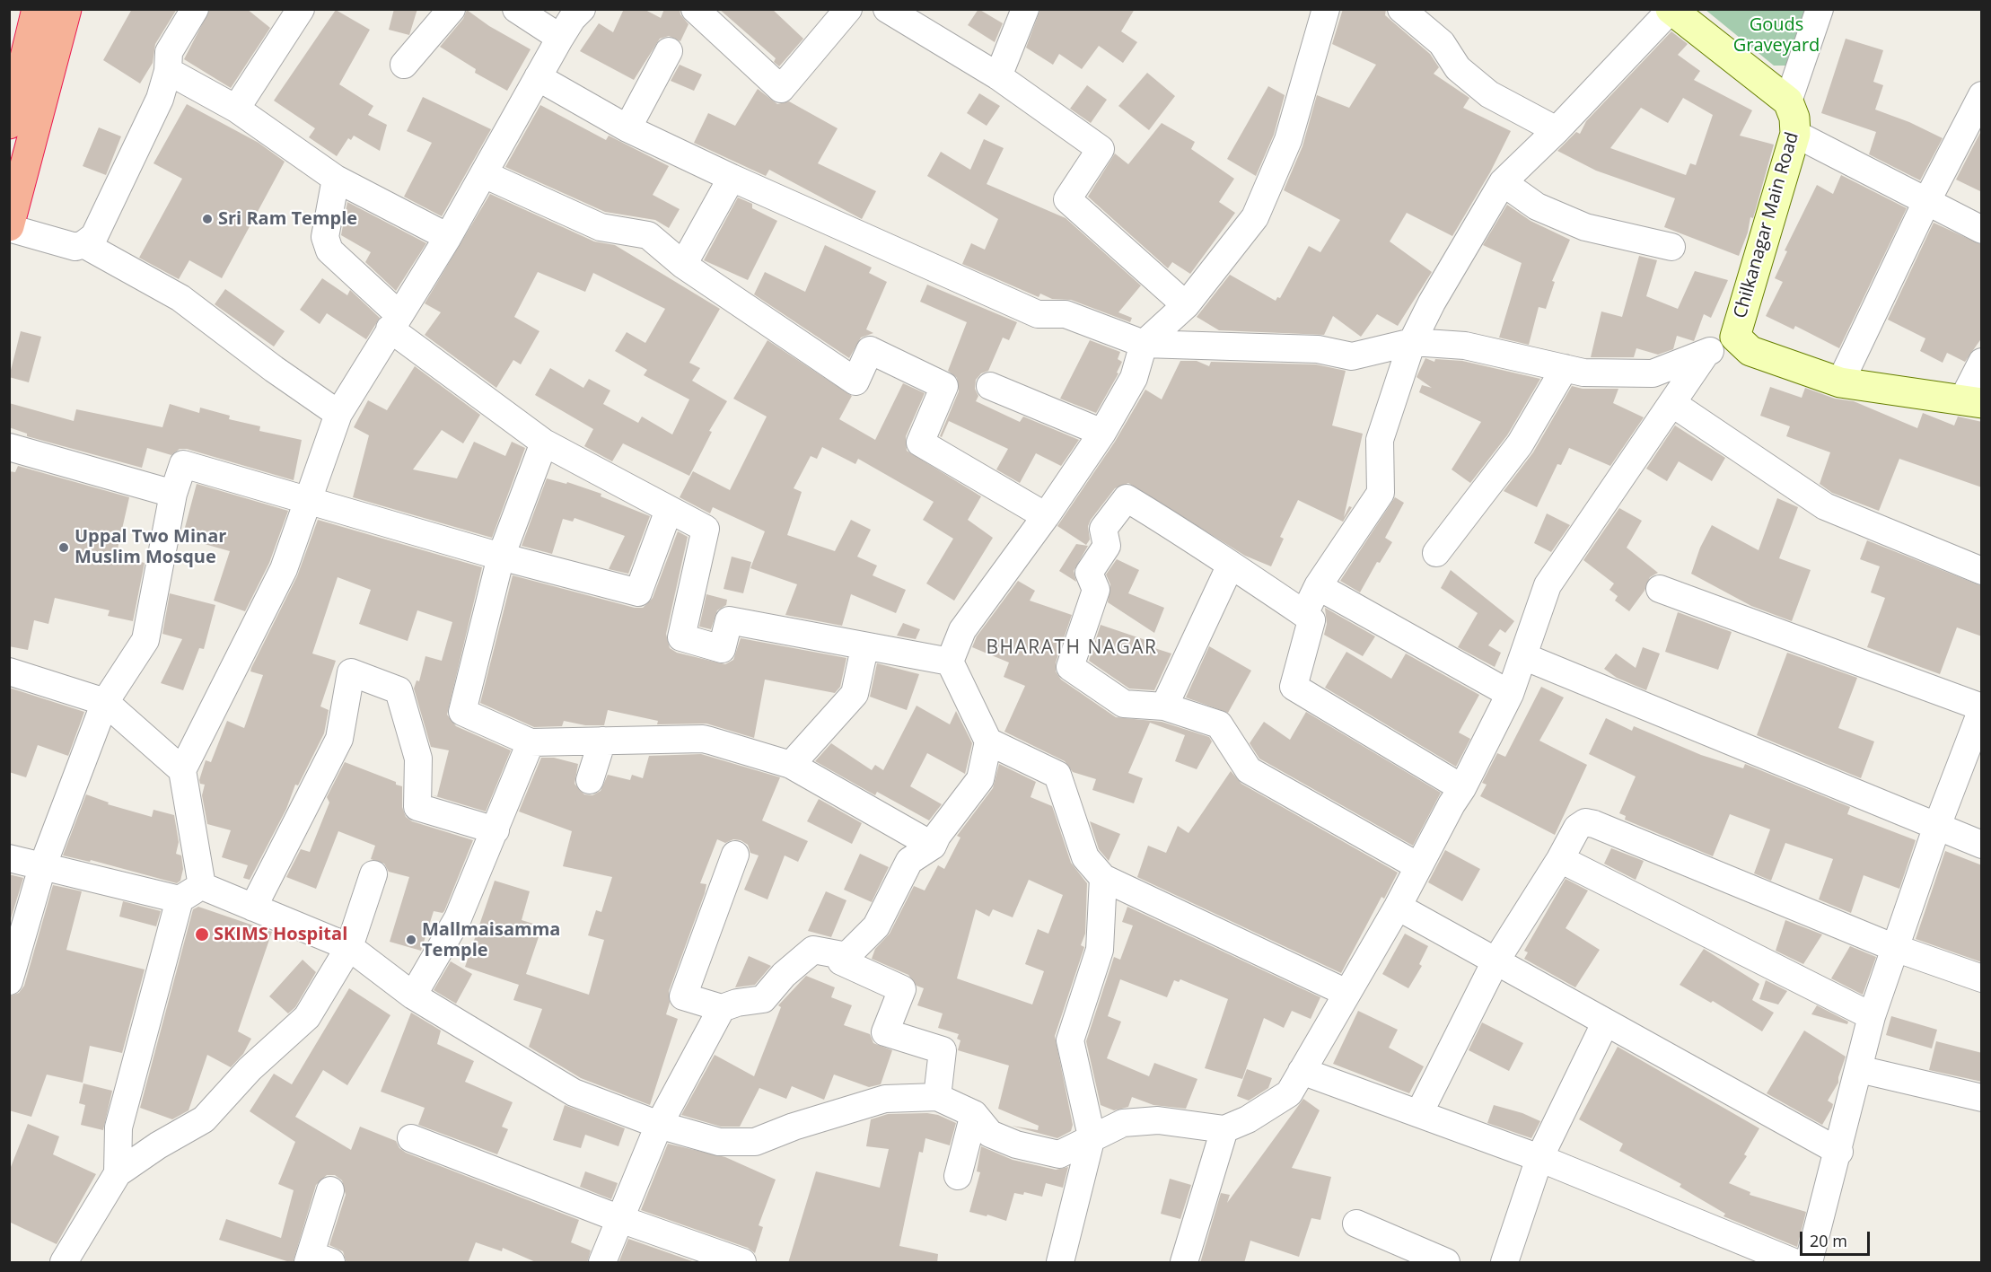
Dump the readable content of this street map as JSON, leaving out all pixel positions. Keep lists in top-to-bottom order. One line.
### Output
{"streets":{"main road":["Chilkanagar Main Road"]},"districts":["BHARATH NAGAR"],"parks":["Gouds Graveyard"],"places":["Sri Ram Temple","Uppal Two Minar Muslim Mosque","SKIMS Hospital","Mallmaisamma Temple"],"scale_bar":"20 m"}
